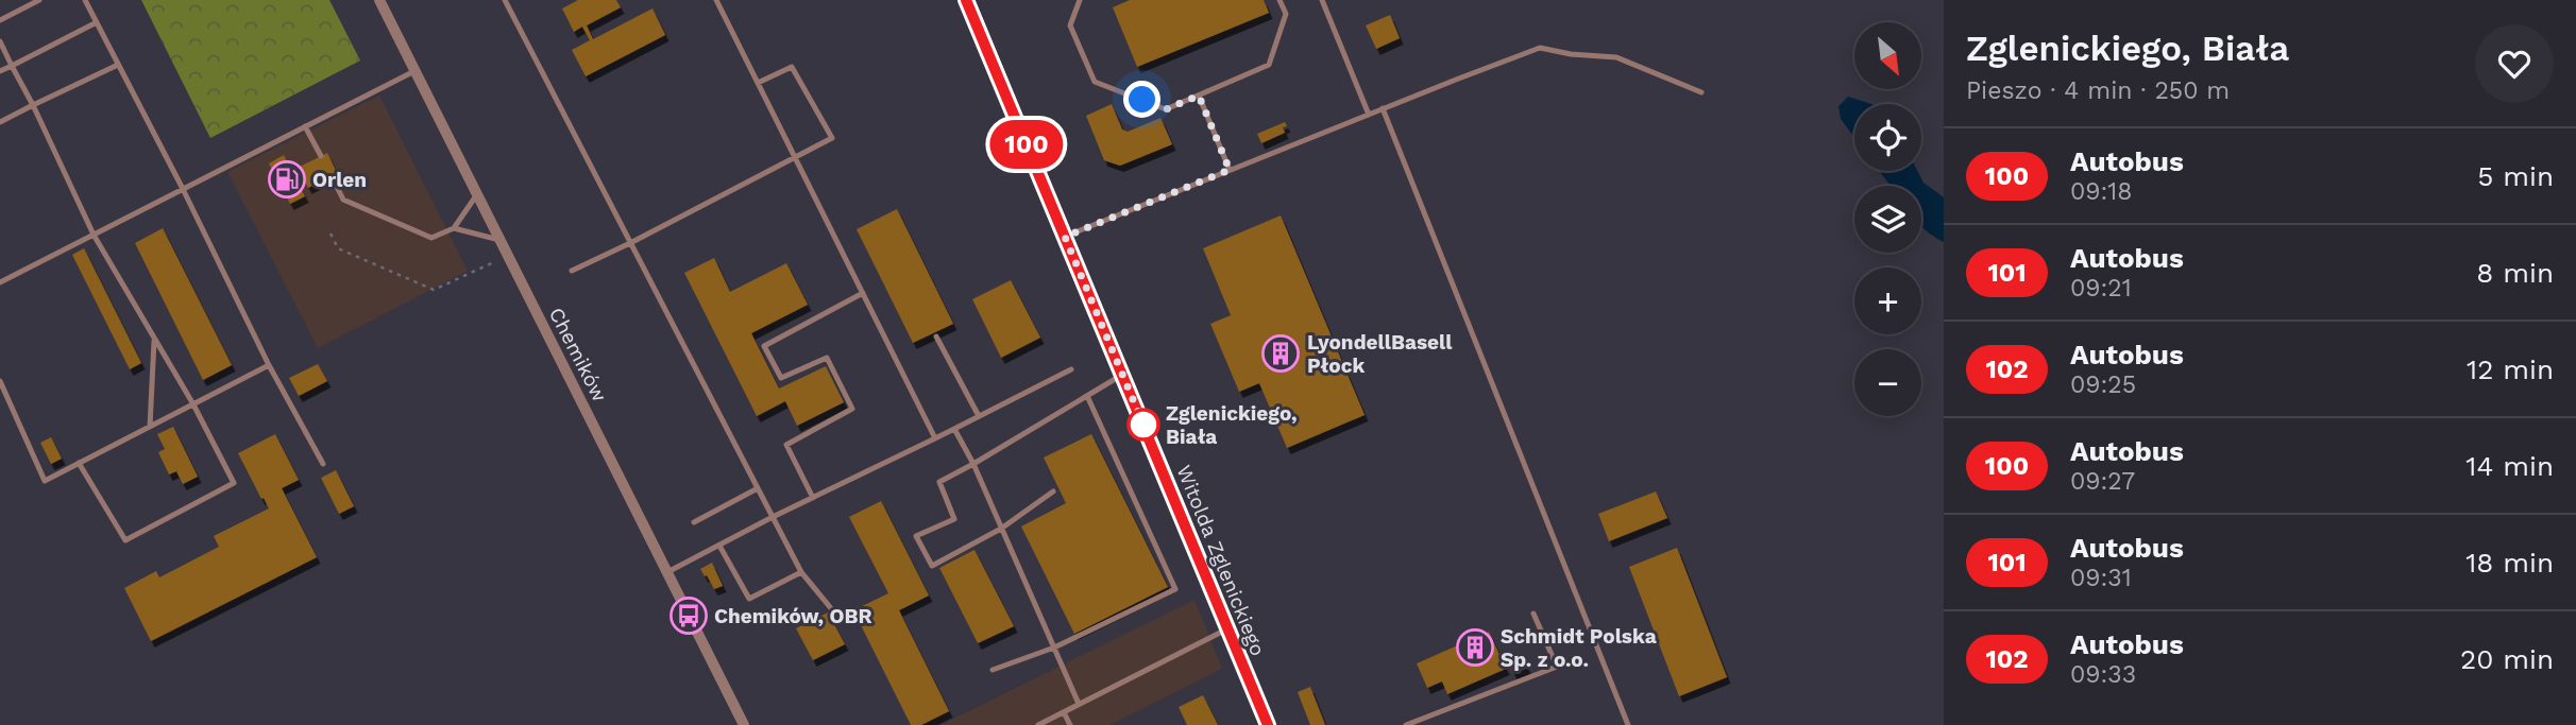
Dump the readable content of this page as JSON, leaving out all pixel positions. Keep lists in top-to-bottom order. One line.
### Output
{"streets":{"street":["Chemików","Witolda Zglenickiego"]},"places":{"fuel station":["Orlen"],"building":["LyondellBasell Płock","Schmidt Polska Sp. z o.o."],"other":["Zglenickiego, Biała"],"bus stop":["Chemików, OBR"]},"lines":["bus line 100"],"north":"bottom right","page":{"on_map":"100","heading":["Zglenickiego, Biała","Pieszo · 4 min · 250 m"],"map_buttons":["+","−"],"list":[{"mark":"100","name":"Autobus","note":"09:18","value":"5 min"},{"mark":"101","name":"Autobus","note":"09:21","value":"8 min"},{"mark":"102","name":"Autobus","note":"09:25","value":"12 min"},{"mark":"100","name":"Autobus","note":"09:27","value":"14 min"},{"mark":"101","name":"Autobus","note":"09:31","value":"18 min"},{"mark":"102","name":"Autobus","note":"09:33","value":"20 min"}]}}
